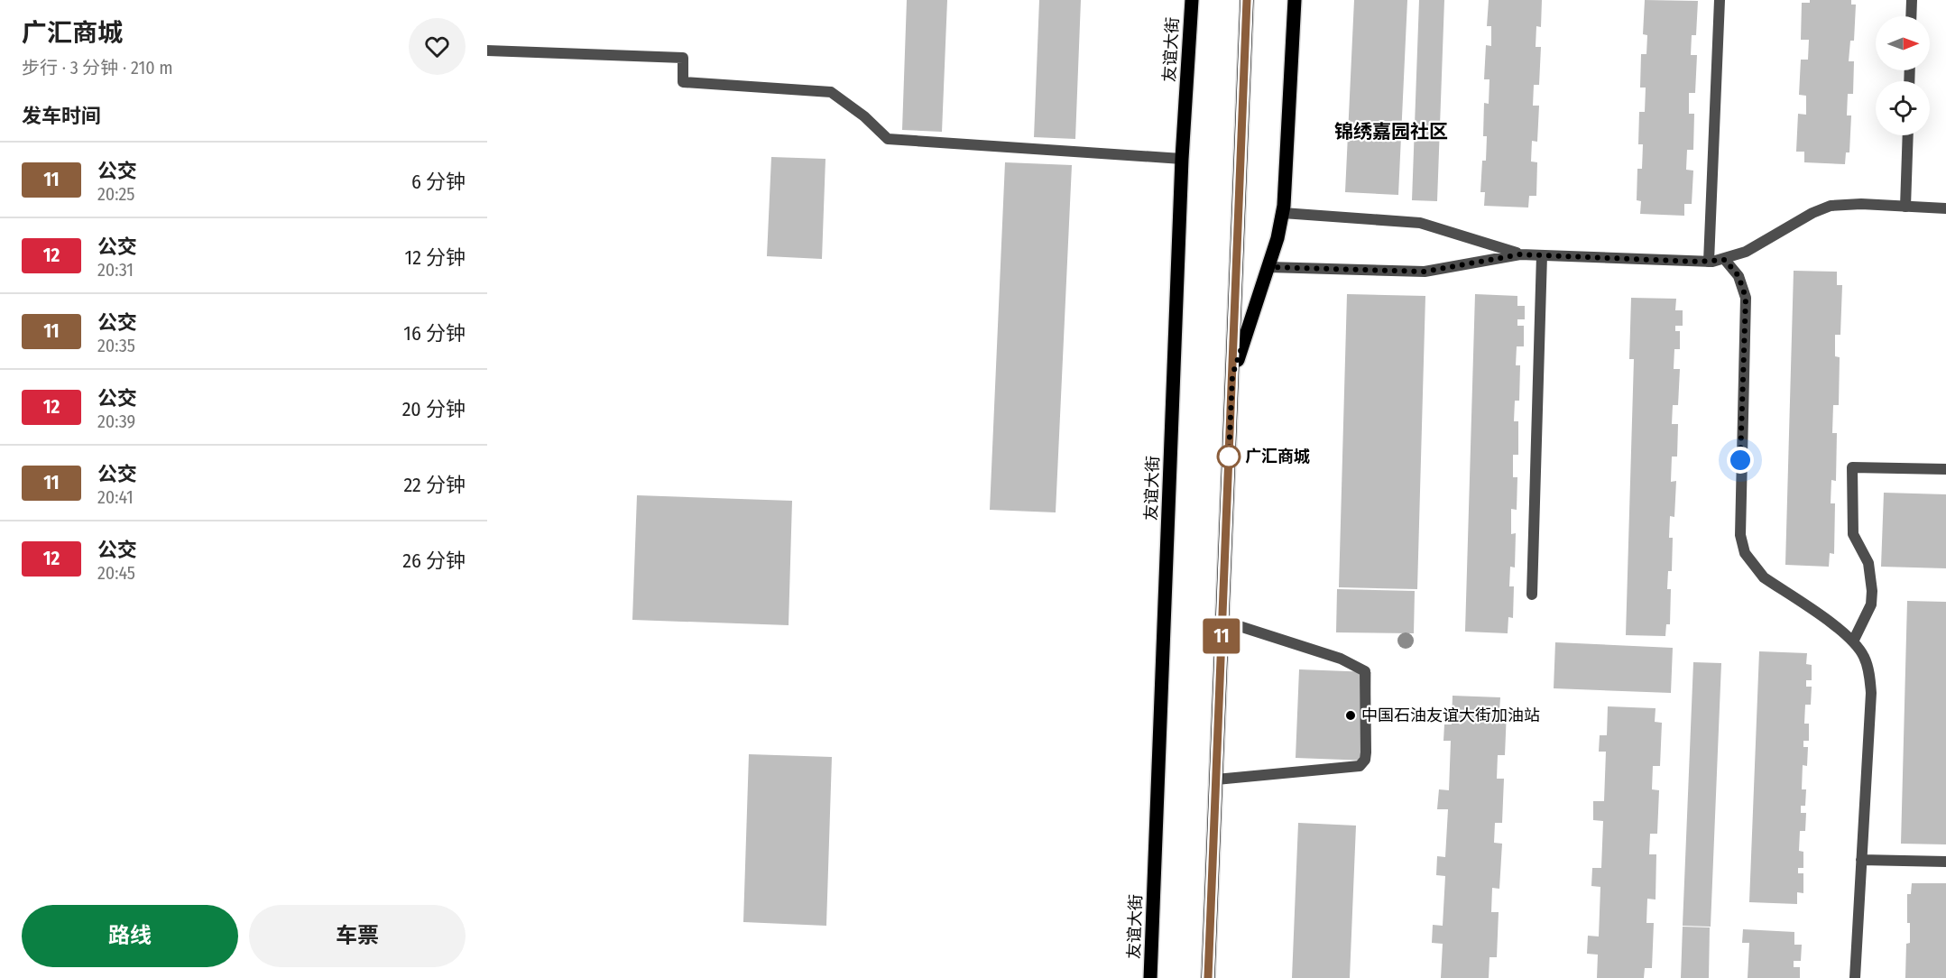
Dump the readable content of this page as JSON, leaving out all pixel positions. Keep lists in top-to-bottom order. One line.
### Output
{"streets":{"main road":["友谊大街"]},"districts":["锦绣嘉园社区"],"places":["广汇商城","中国石油友谊大街加油站"],"lines":["bus line 11"],"north":"right","page":{"heading":[["广汇商城","步行 · 3 分钟 · 210 m"],"发车时间"],"on_map":"11","list":[{"mark":"11","name":"公交","note":"20:25","value":"6 分钟"},{"mark":"12","name":"公交","note":"20:31","value":"12 分钟"},{"mark":"11","name":"公交","note":"20:35","value":"16 分钟"},{"mark":"12","name":"公交","note":"20:39","value":"20 分钟"},{"mark":"11","name":"公交","note":"20:41","value":"22 分钟"},{"mark":"12","name":"公交","note":"20:45","value":"26 分钟"}],"buttons":["路线","车票"]}}
